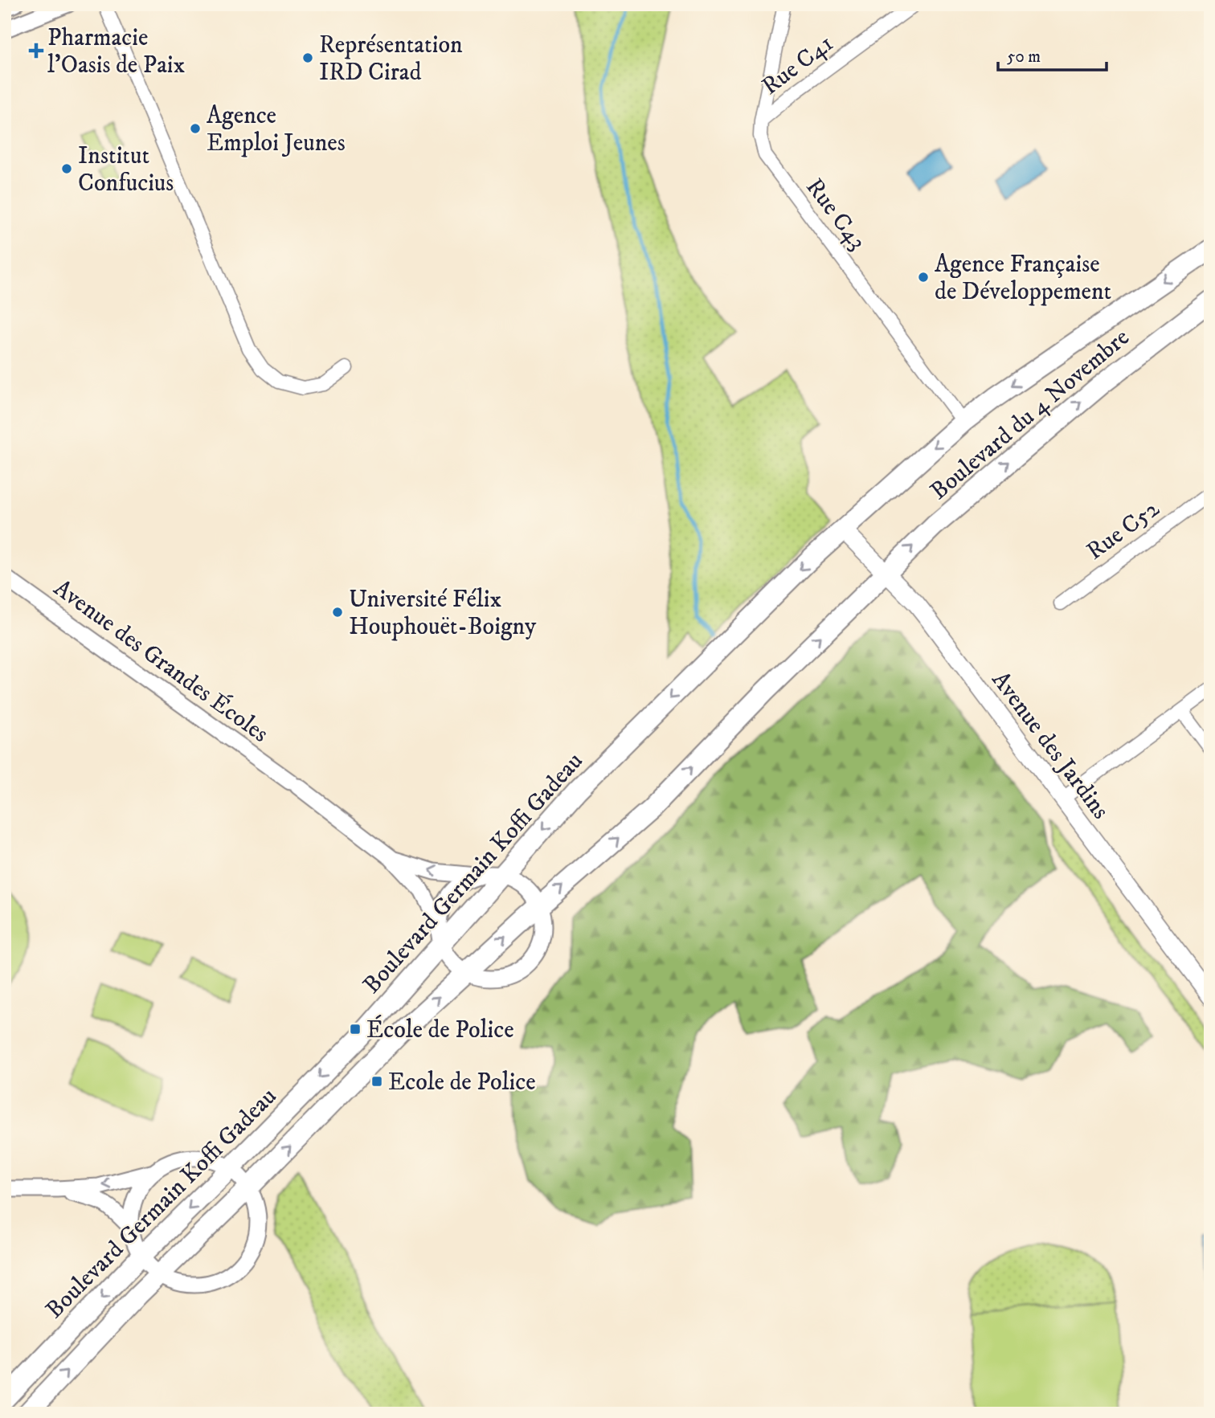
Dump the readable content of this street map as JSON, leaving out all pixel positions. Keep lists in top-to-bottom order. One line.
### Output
{"streets":{"main road":["Boulevard du 4 Novembre","Avenue des Jardins","Boulevard Germain Koffi Gadeau"],"street":["Rue C41","Rue C43","Rue C52","Avenue des Grandes Écoles"]},"crossings":[["Rue C41","Rue C43"],["Rue C43","Boulevard du 4 Novembre"],["Boulevard du 4 Novembre","Avenue des Jardins"],["Boulevard du 4 Novembre","Boulevard Germain Koffi Gadeau"],["Avenue des Grandes Écoles","Boulevard Germain Koffi Gadeau"],["Avenue des Jardins","Boulevard Germain Koffi Gadeau"]],"places":{"health":["Pharmacie l'Oasis de Paix"],"other":["Représentation IRD Cirad","Agence Emploi Jeunes","Institut Confucius","Agence Française de Développement","Université Félix Houphouët-Boigny"],"transit":["École de Police","Ecole de Police"]},"scale_bar":"50 m"}
